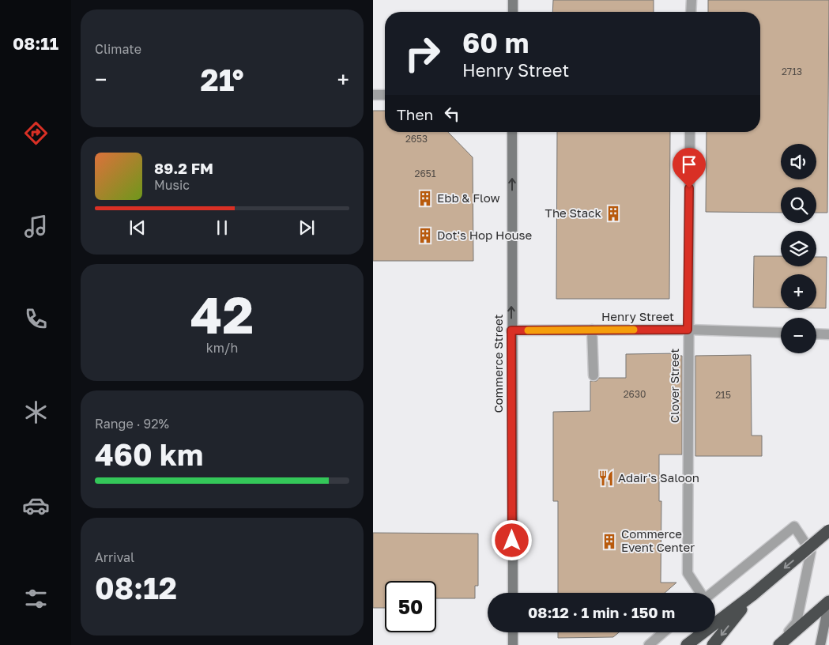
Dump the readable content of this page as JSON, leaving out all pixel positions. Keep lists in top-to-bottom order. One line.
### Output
{"streets":{"main road":["Commerce Street"],"street":["Henry Street","Clover Street"]},"crossings":[["Henry Street","Commerce Street"],["Henry Street","Clover Street"]],"one_way":["Commerce Street"],"places":{"building":["Ebb & Flow","The Stack","Dot's Hop House","Commerce Event Center"],"restaurant":["Adair's Saloon"]},"house_numbers":["2713","2653","2651","2630","215"],"page":{"tabs":"08:11","tile":["Climate",["42","km/h"],["Range · 92%","460 km"],["Arrival","08:12"]],"turn":["60 m","Henry Street"],"heat":["−","21°","+"],"then":"Then","map_buttons":["+","−"],"song":["89.2 FM","Music"],"limit":"50","trip":"08:12 · 1 min · 150 m"}}
